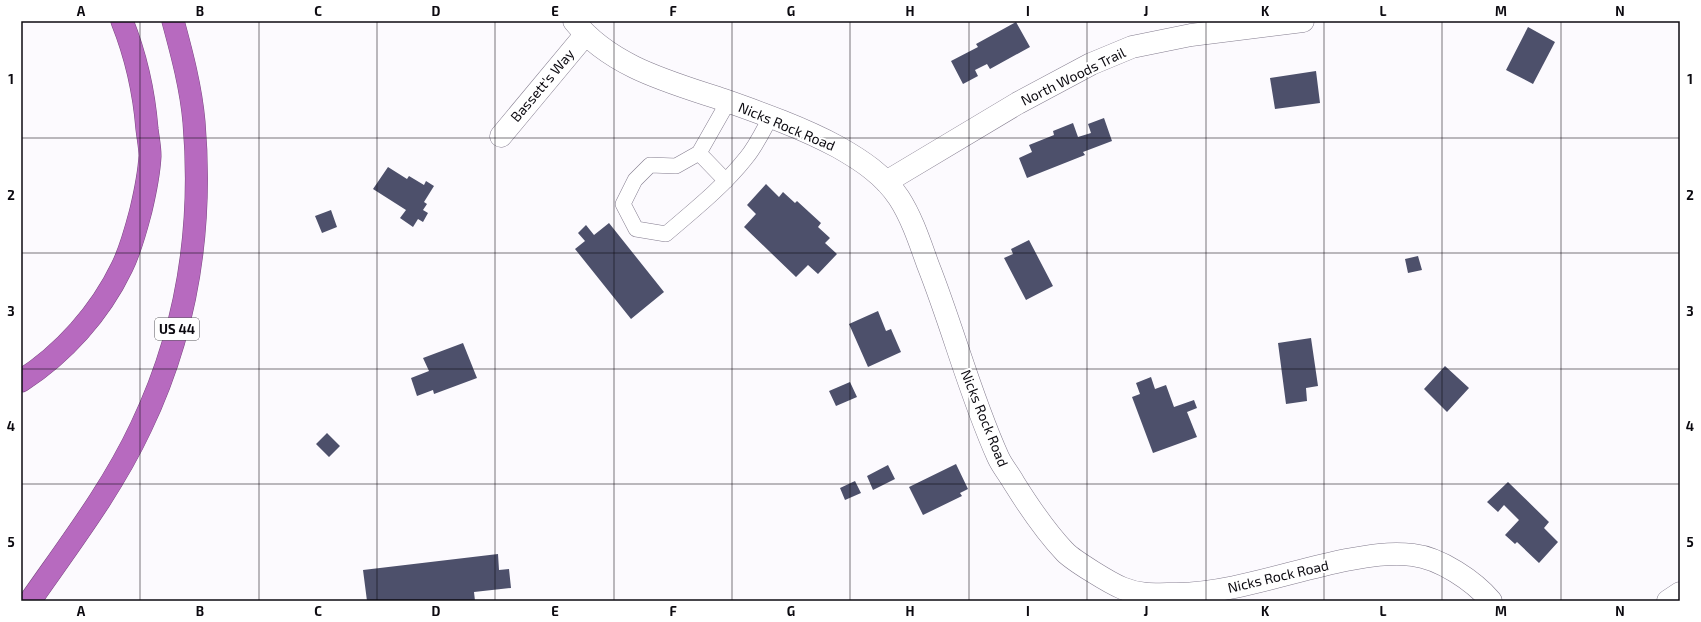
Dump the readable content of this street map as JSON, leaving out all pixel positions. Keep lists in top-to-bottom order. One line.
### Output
{"streets":{"highway":["US 44"],"street":["North Woods Trail","Bassett's Way","Nicks Rock Road"]},"crossings":[["North Woods Trail","Nicks Rock Road"],["Bassett's Way","Nicks Rock Road"]],"grid":{"columns":["A","B","C","D","E","F","G","H","I","J","K","L","M","N"],"rows":["1","2","3","4","5"]}}
